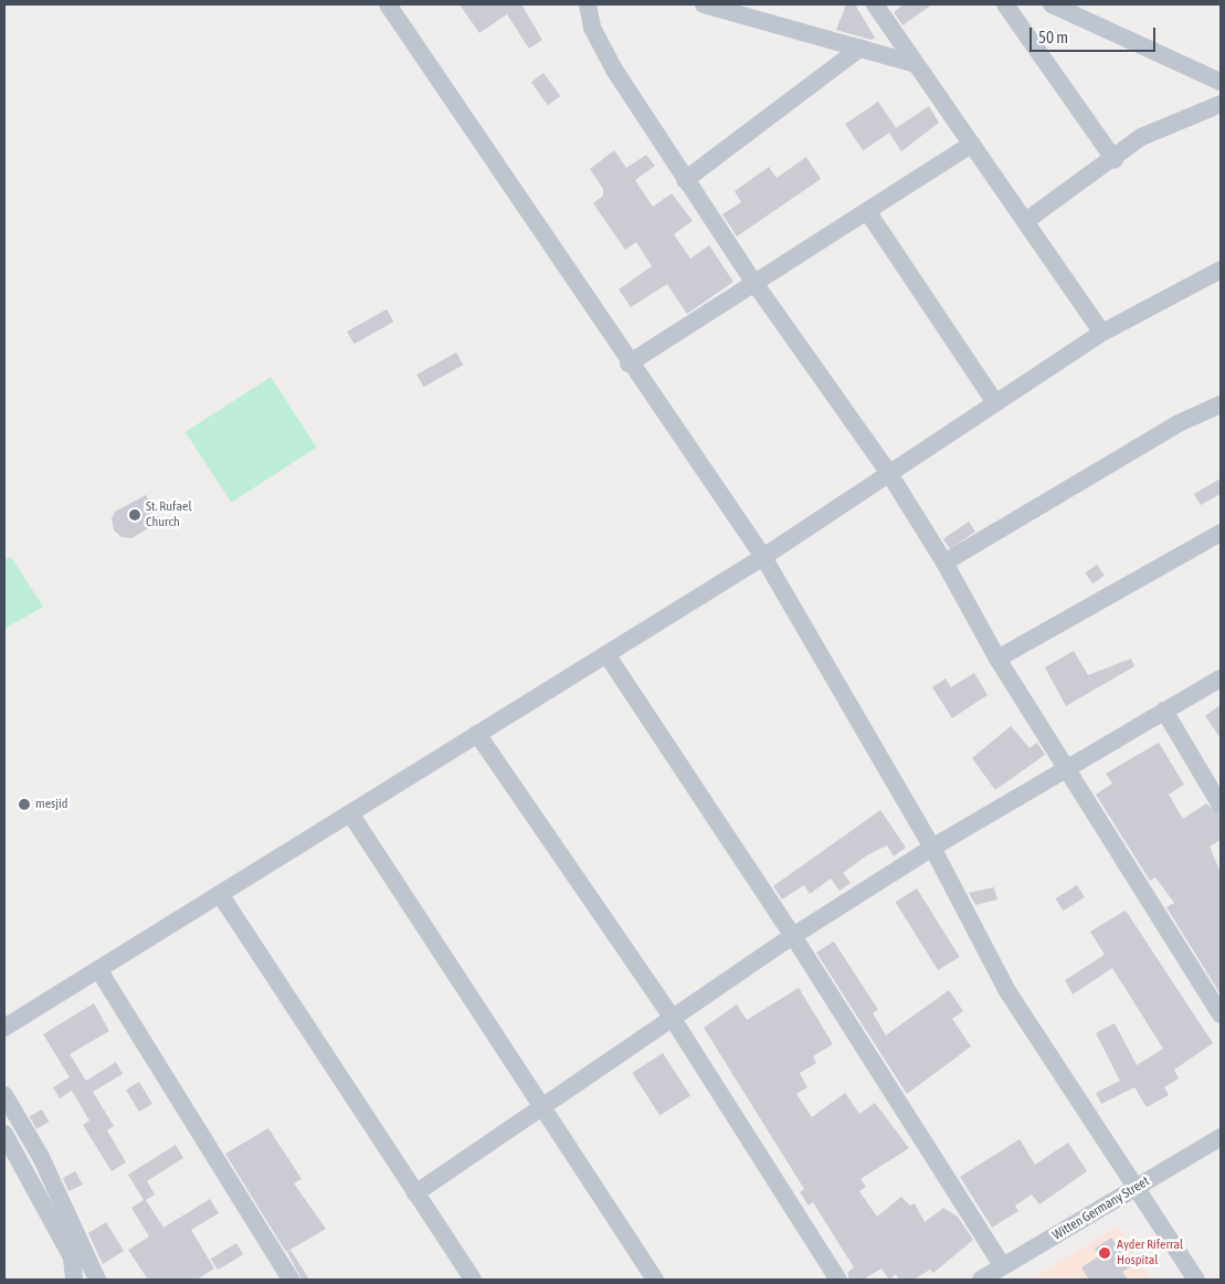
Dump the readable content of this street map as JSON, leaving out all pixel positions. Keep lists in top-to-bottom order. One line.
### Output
{"streets":{"street":["Witten Germany Street"]},"places":["St. Rufael Church","mesjid","Ayder Riferral Hospital"],"scale_bar":"50 m"}
